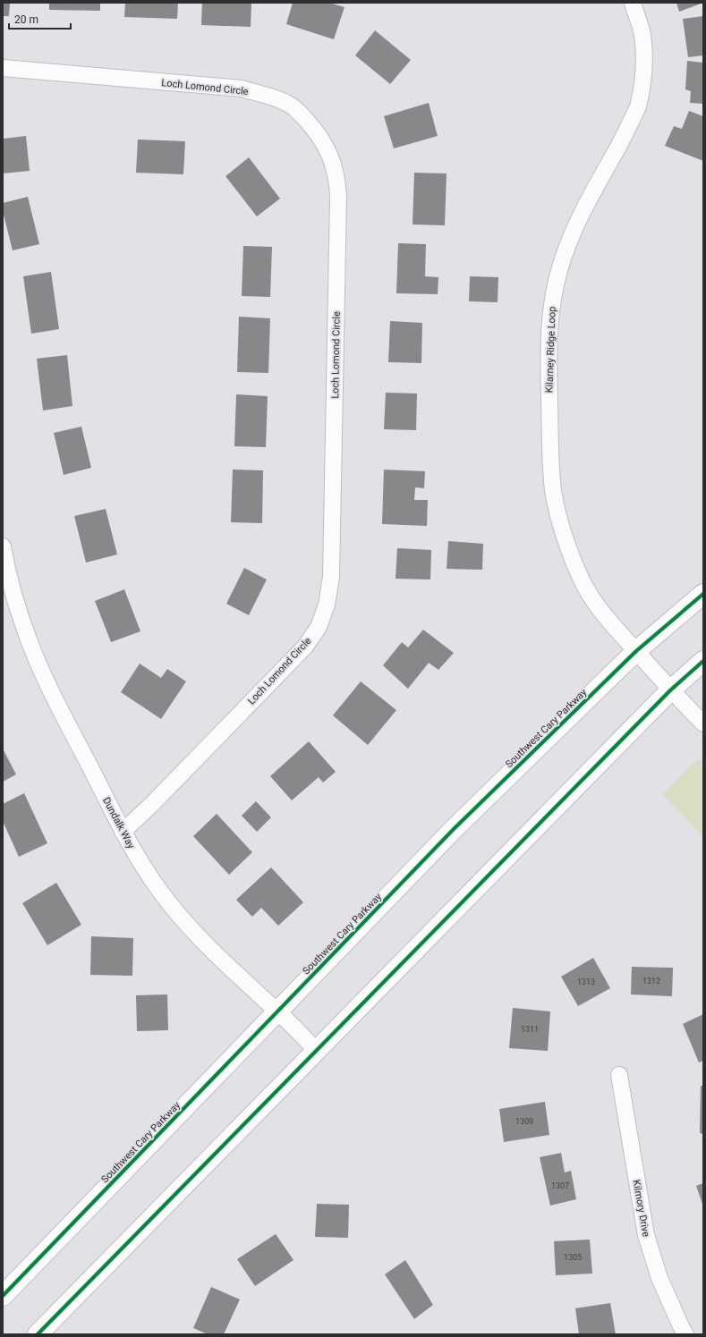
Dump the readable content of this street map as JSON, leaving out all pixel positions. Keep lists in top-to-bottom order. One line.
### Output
{"streets":{"main road":["Southwest Cary Parkway"],"street":["Loch Lomond Circle","Kilarney Ridge Loop","Dundalk Way","Kilmory Drive"]},"crossings":[["Loch Lomond Circle","Dundalk Way"],["Kilarney Ridge Loop","Southwest Cary Parkway"],["Southwest Cary Parkway","Dundalk Way"]],"house_numbers":["1312","1313","1311","1309","1307","1305"],"scale_bar":"20 m"}
